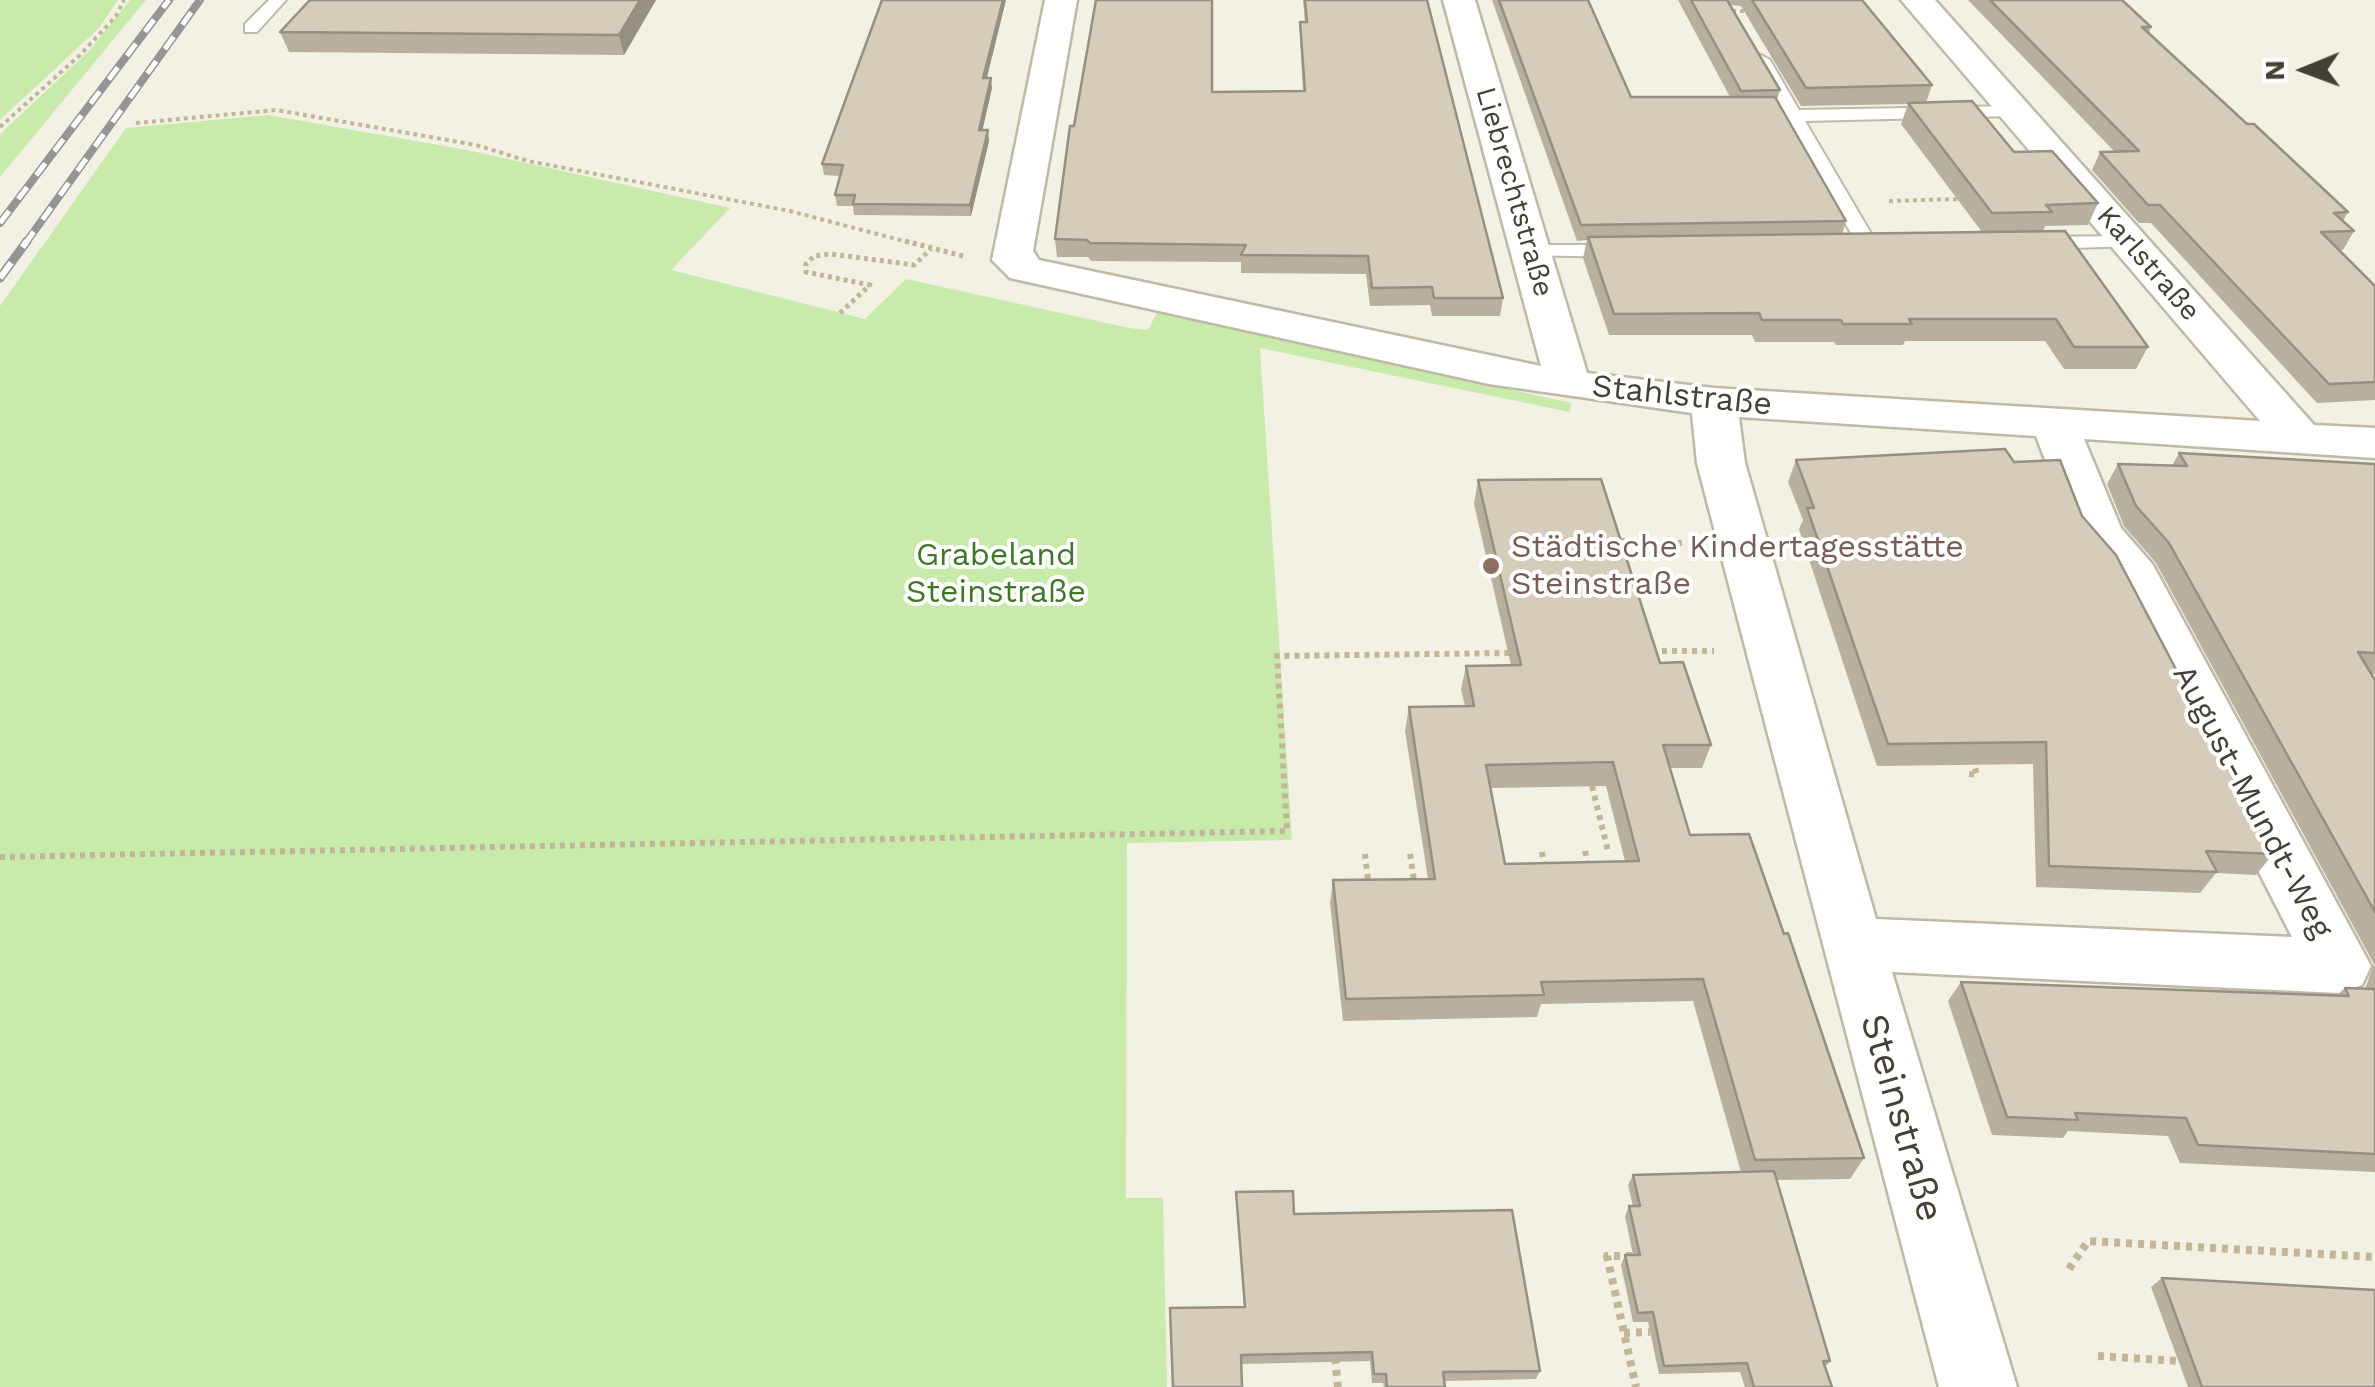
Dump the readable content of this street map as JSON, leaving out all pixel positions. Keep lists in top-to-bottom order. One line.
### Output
{"streets":{"street":["Liebrechtstraße","Karlstraße","Stahlstraße","August-Mundt-Weg","Steinstraße"]},"crossings":[["Liebrechtstraße","Stahlstraße"],["Karlstraße","Stahlstraße"],["Stahlstraße","August-Mundt-Weg"],["Stahlstraße","Steinstraße"],["August-Mundt-Weg","Steinstraße"]],"parks":["Grabeland Steinstraße"],"places":["Städtische Kindertagesstätte Steinstraße"],"north":"left"}
